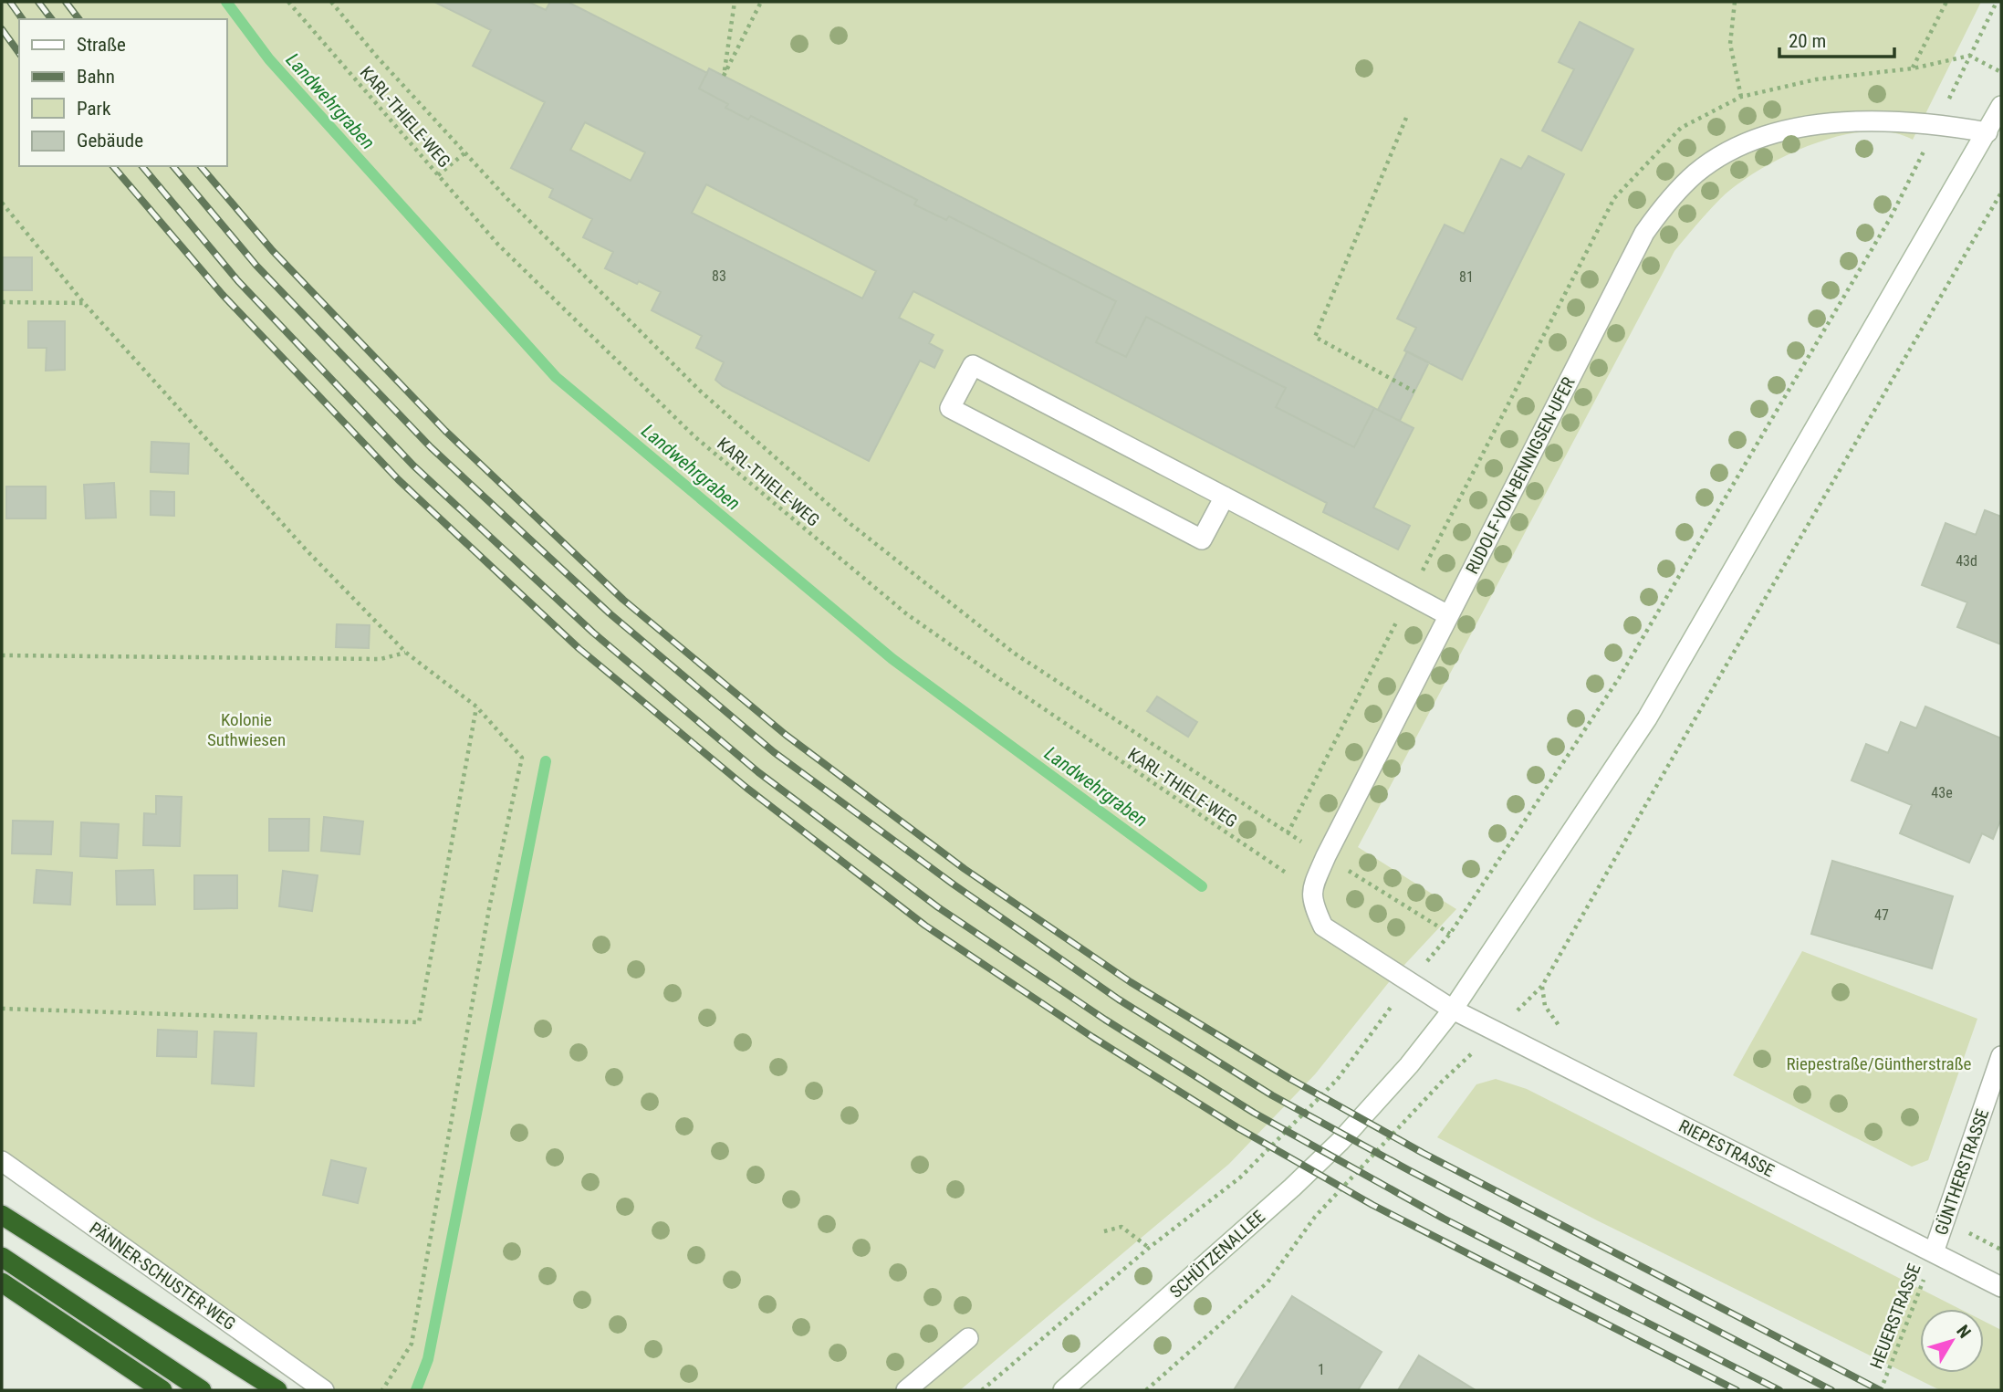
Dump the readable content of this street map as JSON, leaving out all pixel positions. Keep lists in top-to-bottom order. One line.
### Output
{"streets":{"street":["RUDOLF-VON-BENNIGSEN-UFER","RIEPESTRASSE","GÜNTHERSTRASSE","SCHÜTZENALLEE","PÄNNER-SCHUSTER-WEG"],"path":["KARL-THIELE-WEG","HEUERSTRASSE"]},"crossings":[["KARL-THIELE-WEG","RUDOLF-VON-BENNIGSEN-UFER"],["RIEPESTRASSE","GÜNTHERSTRASSE"],["RIEPESTRASSE","SCHÜTZENALLEE"],["RIEPESTRASSE","HEUERSTRASSE"],["GÜNTHERSTRASSE","HEUERSTRASSE"]],"water":["Landwehrgraben"],"parks":["Kolonie Suthwiesen","Riepestraße/Güntherstraße"],"house_numbers":["83","81","43d","43e","47","1"],"legend":["Straße","Bahn","Park","Gebäude"],"scale_bar":"20 m","north":"top right"}
